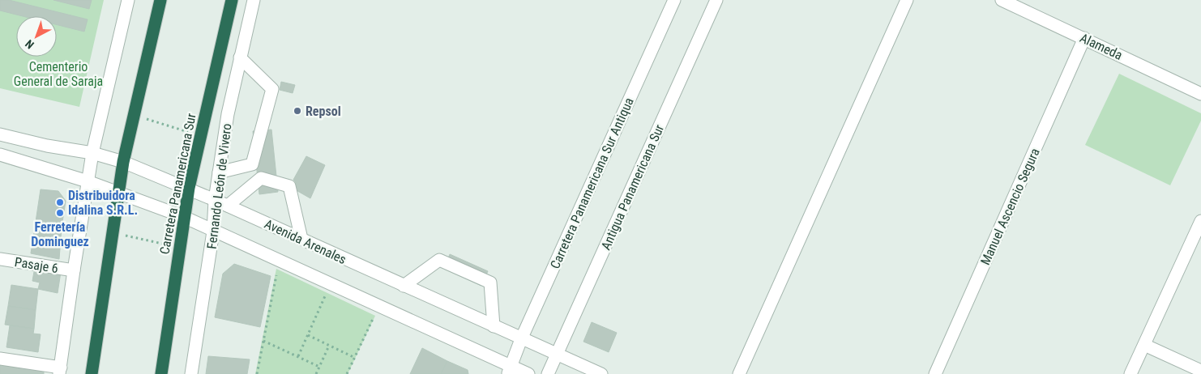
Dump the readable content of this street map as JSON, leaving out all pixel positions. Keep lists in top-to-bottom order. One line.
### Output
{"streets":{"highway":["Carretera Panamericana Sur"],"street":["Alameda","Carretera Panamericana Sur Antiqua","Fernando León de Vivero","Antigua Panamericana Sur","Manuel Ascencio Segura","Avenida Arenales","Pasaje 6"]},"crossings":[["Alameda","Manuel Ascencio Segura"],["Carretera Panamericana Sur Antiqua","Avenida Arenales"],["Carretera Panamericana Sur","Avenida Arenales"],["Fernando León de Vivero","Avenida Arenales"],["Antigua Panamericana Sur","Avenida Arenales"]],"parks":["Cementerio General de Saraja"],"places":["Repsol","Distribuidora Idalina S.R.L.","Ferretería Dominguez"],"north":"bottom left"}
